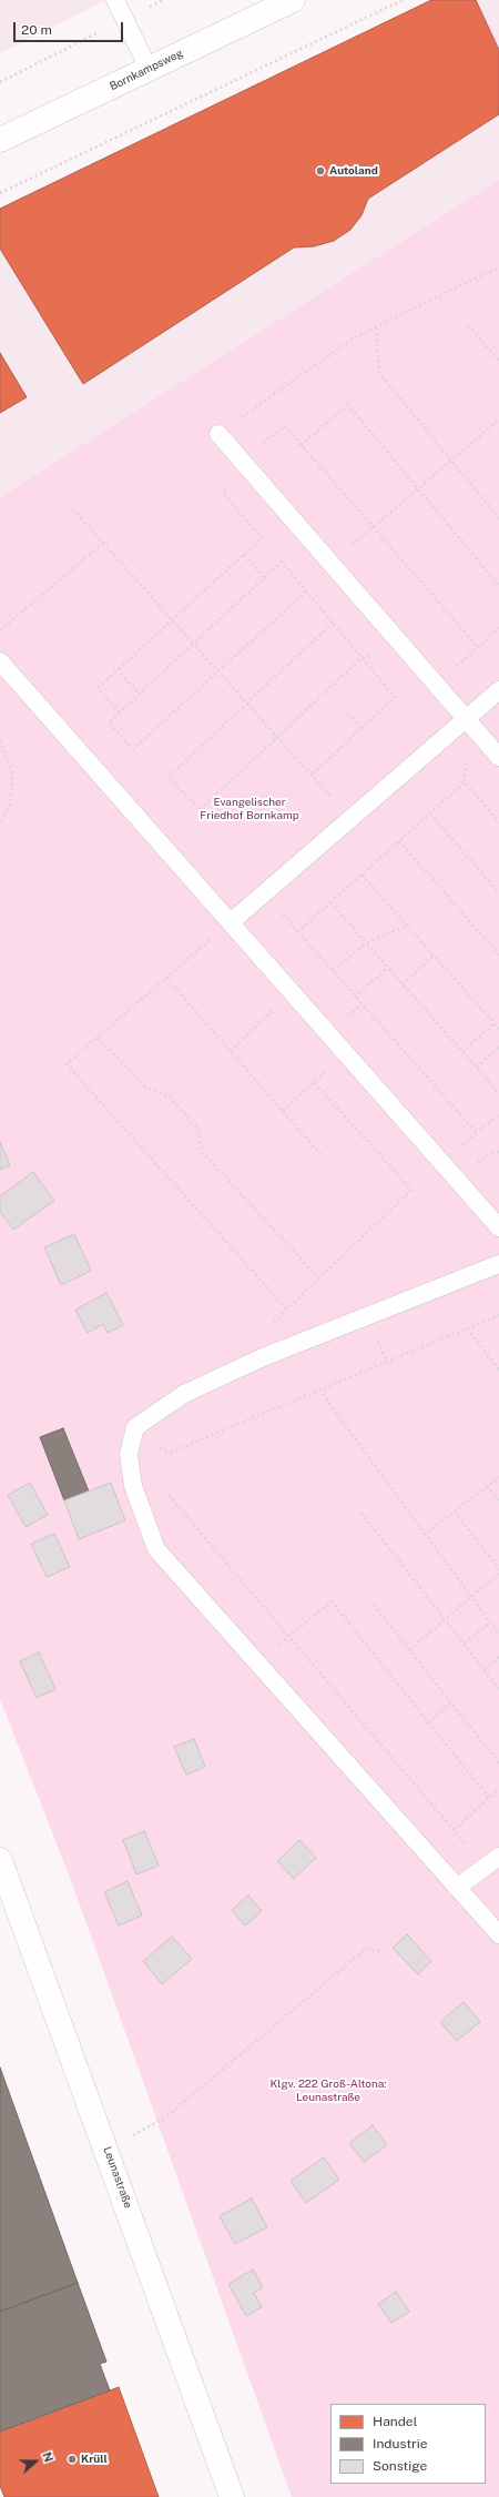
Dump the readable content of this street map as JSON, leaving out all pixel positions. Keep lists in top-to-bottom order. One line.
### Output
{"streets":{"street":["Bornkampsweg","Leunastraße"]},"parks":["Evangelischer Friedhof Bornkamp","Klgv. 222 Groß-Altona: Leunastraße"],"places":["Autoland","Krüll"],"legend":["Handel","Industrie","Sonstige"],"scale_bar":"20 m","north":"right"}
